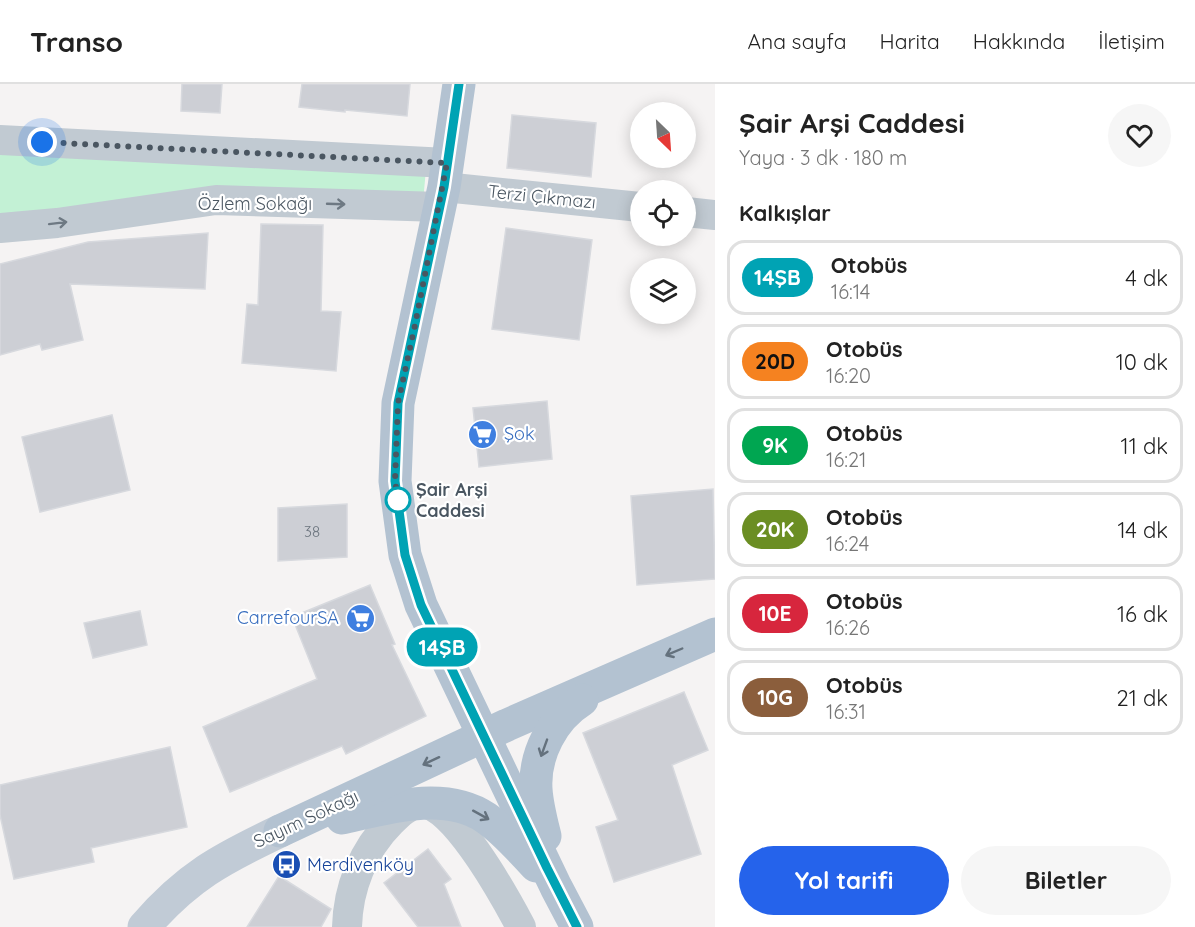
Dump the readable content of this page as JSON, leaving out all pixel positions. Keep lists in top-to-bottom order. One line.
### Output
{"streets":{"main road":["Sayım Sokağı"],"street":["Terzi Çıkmazı","Özlem Sokağı"]},"crossings":[["Terzi Çıkmazı","Özlem Sokağı"]],"places":{"supermarket":["Şok","CarrefourSA"],"other":["Şair Arşi Caddesi"],"bus stop":["Merdivenköy"]},"lines":["bus line 14ŞB"],"house_numbers":["38"],"north":"bottom right","page":{"header":"Transo","nav":["Ana sayfa","Harita","Hakkında","İletişim"],"on_map":"14ŞB","heading":[["Şair Arşi Caddesi","Yaya · 3 dk · 180 m"],"Kalkışlar"],"list":[{"mark":"14ŞB","name":"Otobüs","note":"16:14","value":"4 dk"},{"mark":"20D","name":"Otobüs","note":"16:20","value":"10 dk"},{"mark":"9K","name":"Otobüs","note":"16:21","value":"11 dk"},{"mark":"20K","name":"Otobüs","note":"16:24","value":"14 dk"},{"mark":"10E","name":"Otobüs","note":"16:26","value":"16 dk"},{"mark":"10G","name":"Otobüs","note":"16:31","value":"21 dk"}],"buttons":["Yol tarifi","Biletler"]}}
